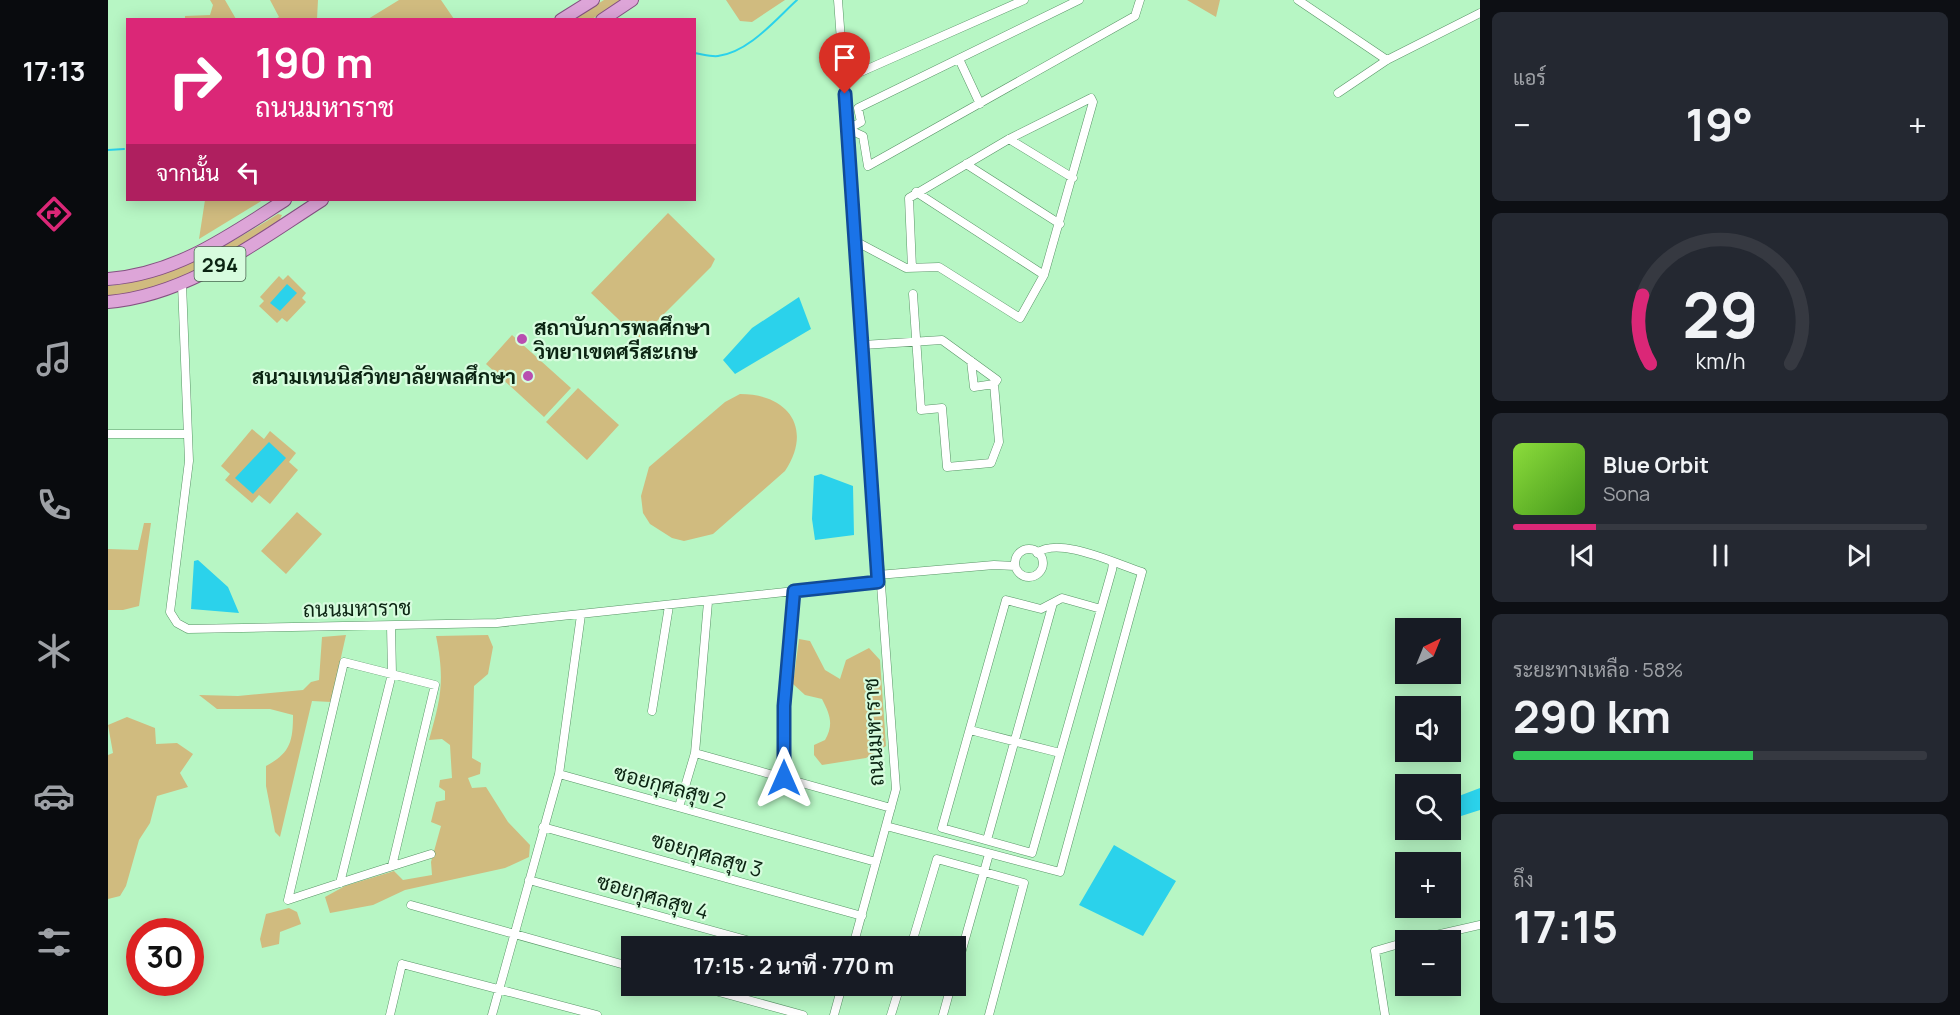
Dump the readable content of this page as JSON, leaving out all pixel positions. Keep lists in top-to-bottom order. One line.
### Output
{"streets":{"main road":["294"],"street":["ถนนมหาราช","ซอยกุศลสุข 2","ซอยกุศลสุข 3","ซอยกุศลสุข 4"]},"crossings":[["294","ถนนมหาราช"],["ถนนมหาราช","ซอยกุศลสุข 2"],["ถนนมหาราช","ซอยกุศลสุข 3"]],"places":["สถาบันการพลศึกษา วิทยาเขตศรีสะเกษ","สนามเทนนิสวิทยาลัยพลศึกษา"],"north":"top right","page":{"tabs":"17:13","tile":["แอร์",["ระยะทางเหลือ · 58%","290 km"],["ถึง","17:15"]],"turn":["190 m","ถนนมหาราช"],"heat":["−","19°","+"],"then":"จากนั้น","song":["Blue Orbit","Sona"],"map_buttons":["+","−"],"limit":"30","trip":"17:15 · 2 นาที · 770 m","gauge":["29","km/h"]}}
